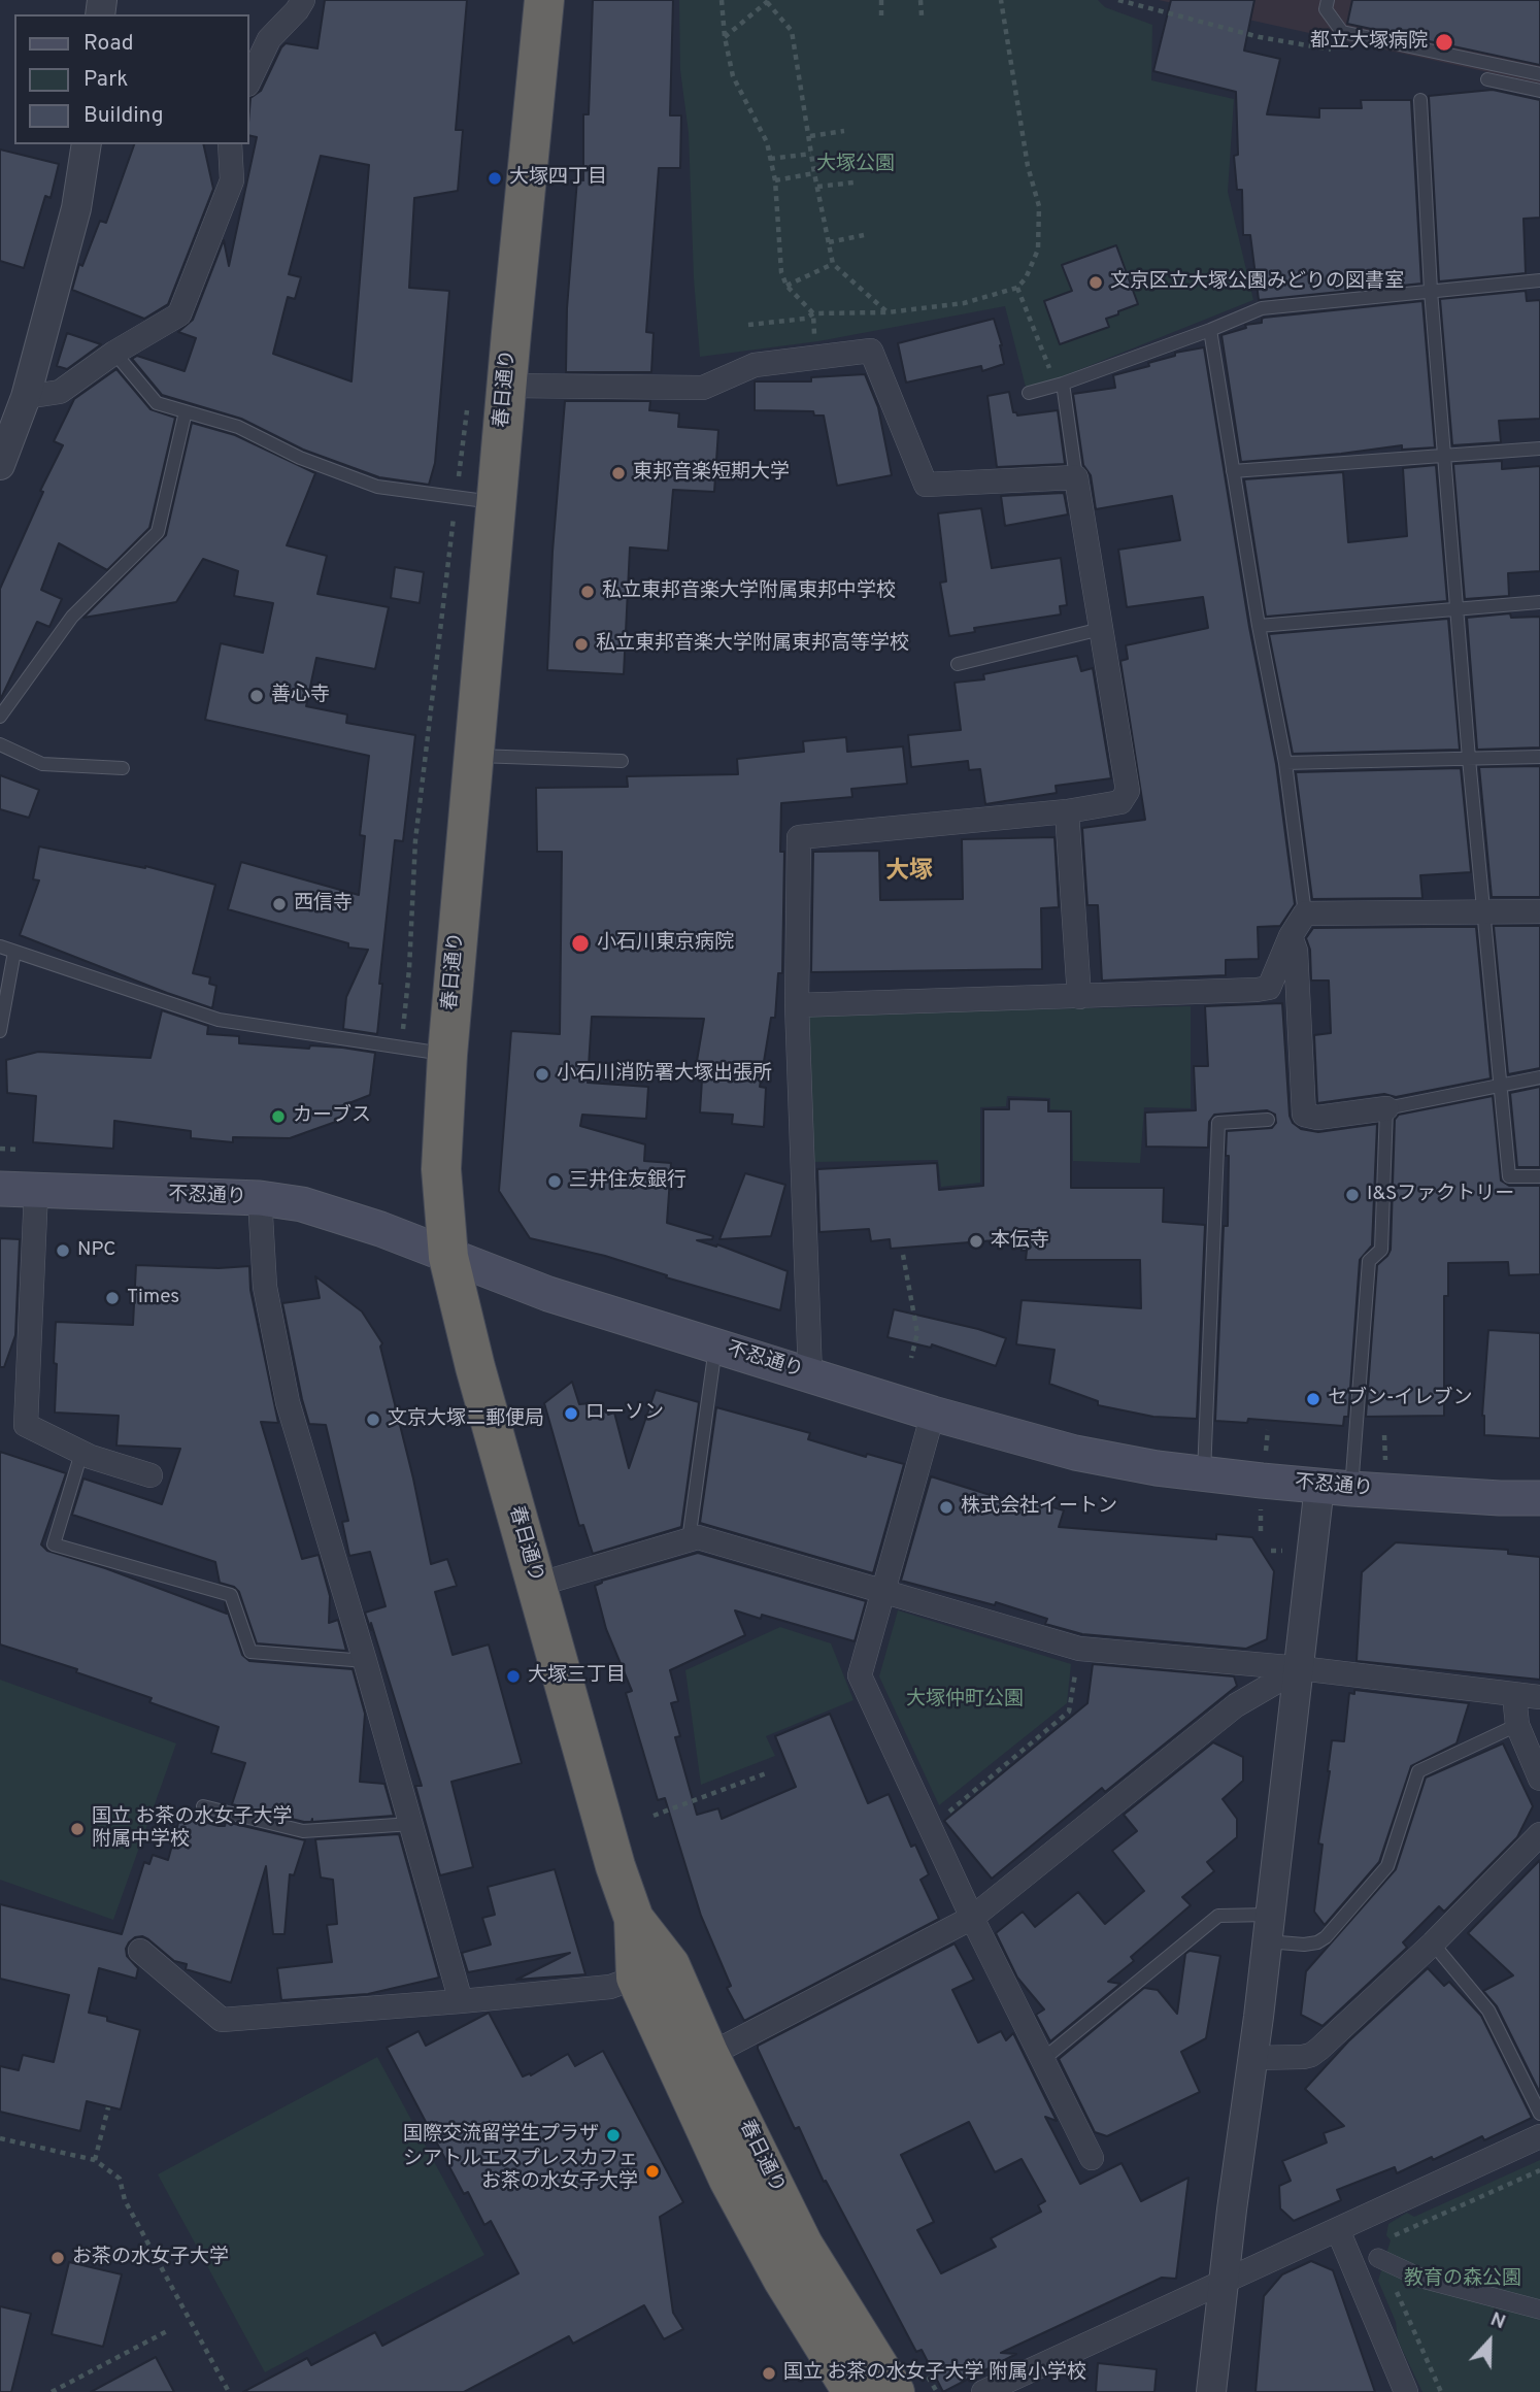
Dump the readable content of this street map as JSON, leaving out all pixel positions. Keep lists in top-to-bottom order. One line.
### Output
{"streets":{"highway":["春日通り"],"main road":["不忍通り"]},"crossings":[["春日通り","不忍通り"]],"districts":["大塚"],"parks":["大塚公園","大塚仲町公園","教育の森公園"],"places":["都立大塚病院","大塚四丁目","文京区立大塚公園みどりの図書室","東邦音楽短期大学","私立東邦音楽大学附属東邦中学校","私立東邦音楽大学附属東邦高等学校","善心寺","西信寺","小石川東京病院","小石川消防署大塚出張所","カーブス","三井住友銀行","I&Sファクトリー","本伝寺","NPC","Times","セブン-イレブン","ローソン","文京大塚二郵便局","株式会社イートン","大塚三丁目","国立 お茶の水女子大学 附属中学校","国際交流留学生プラザ","シアトルエスプレスカフェ お茶の水女子大学","お茶の水女子大学","国立 お茶の水女子大学 附属小学校"],"legend":["Road","Park","Building"],"north":"top"}
